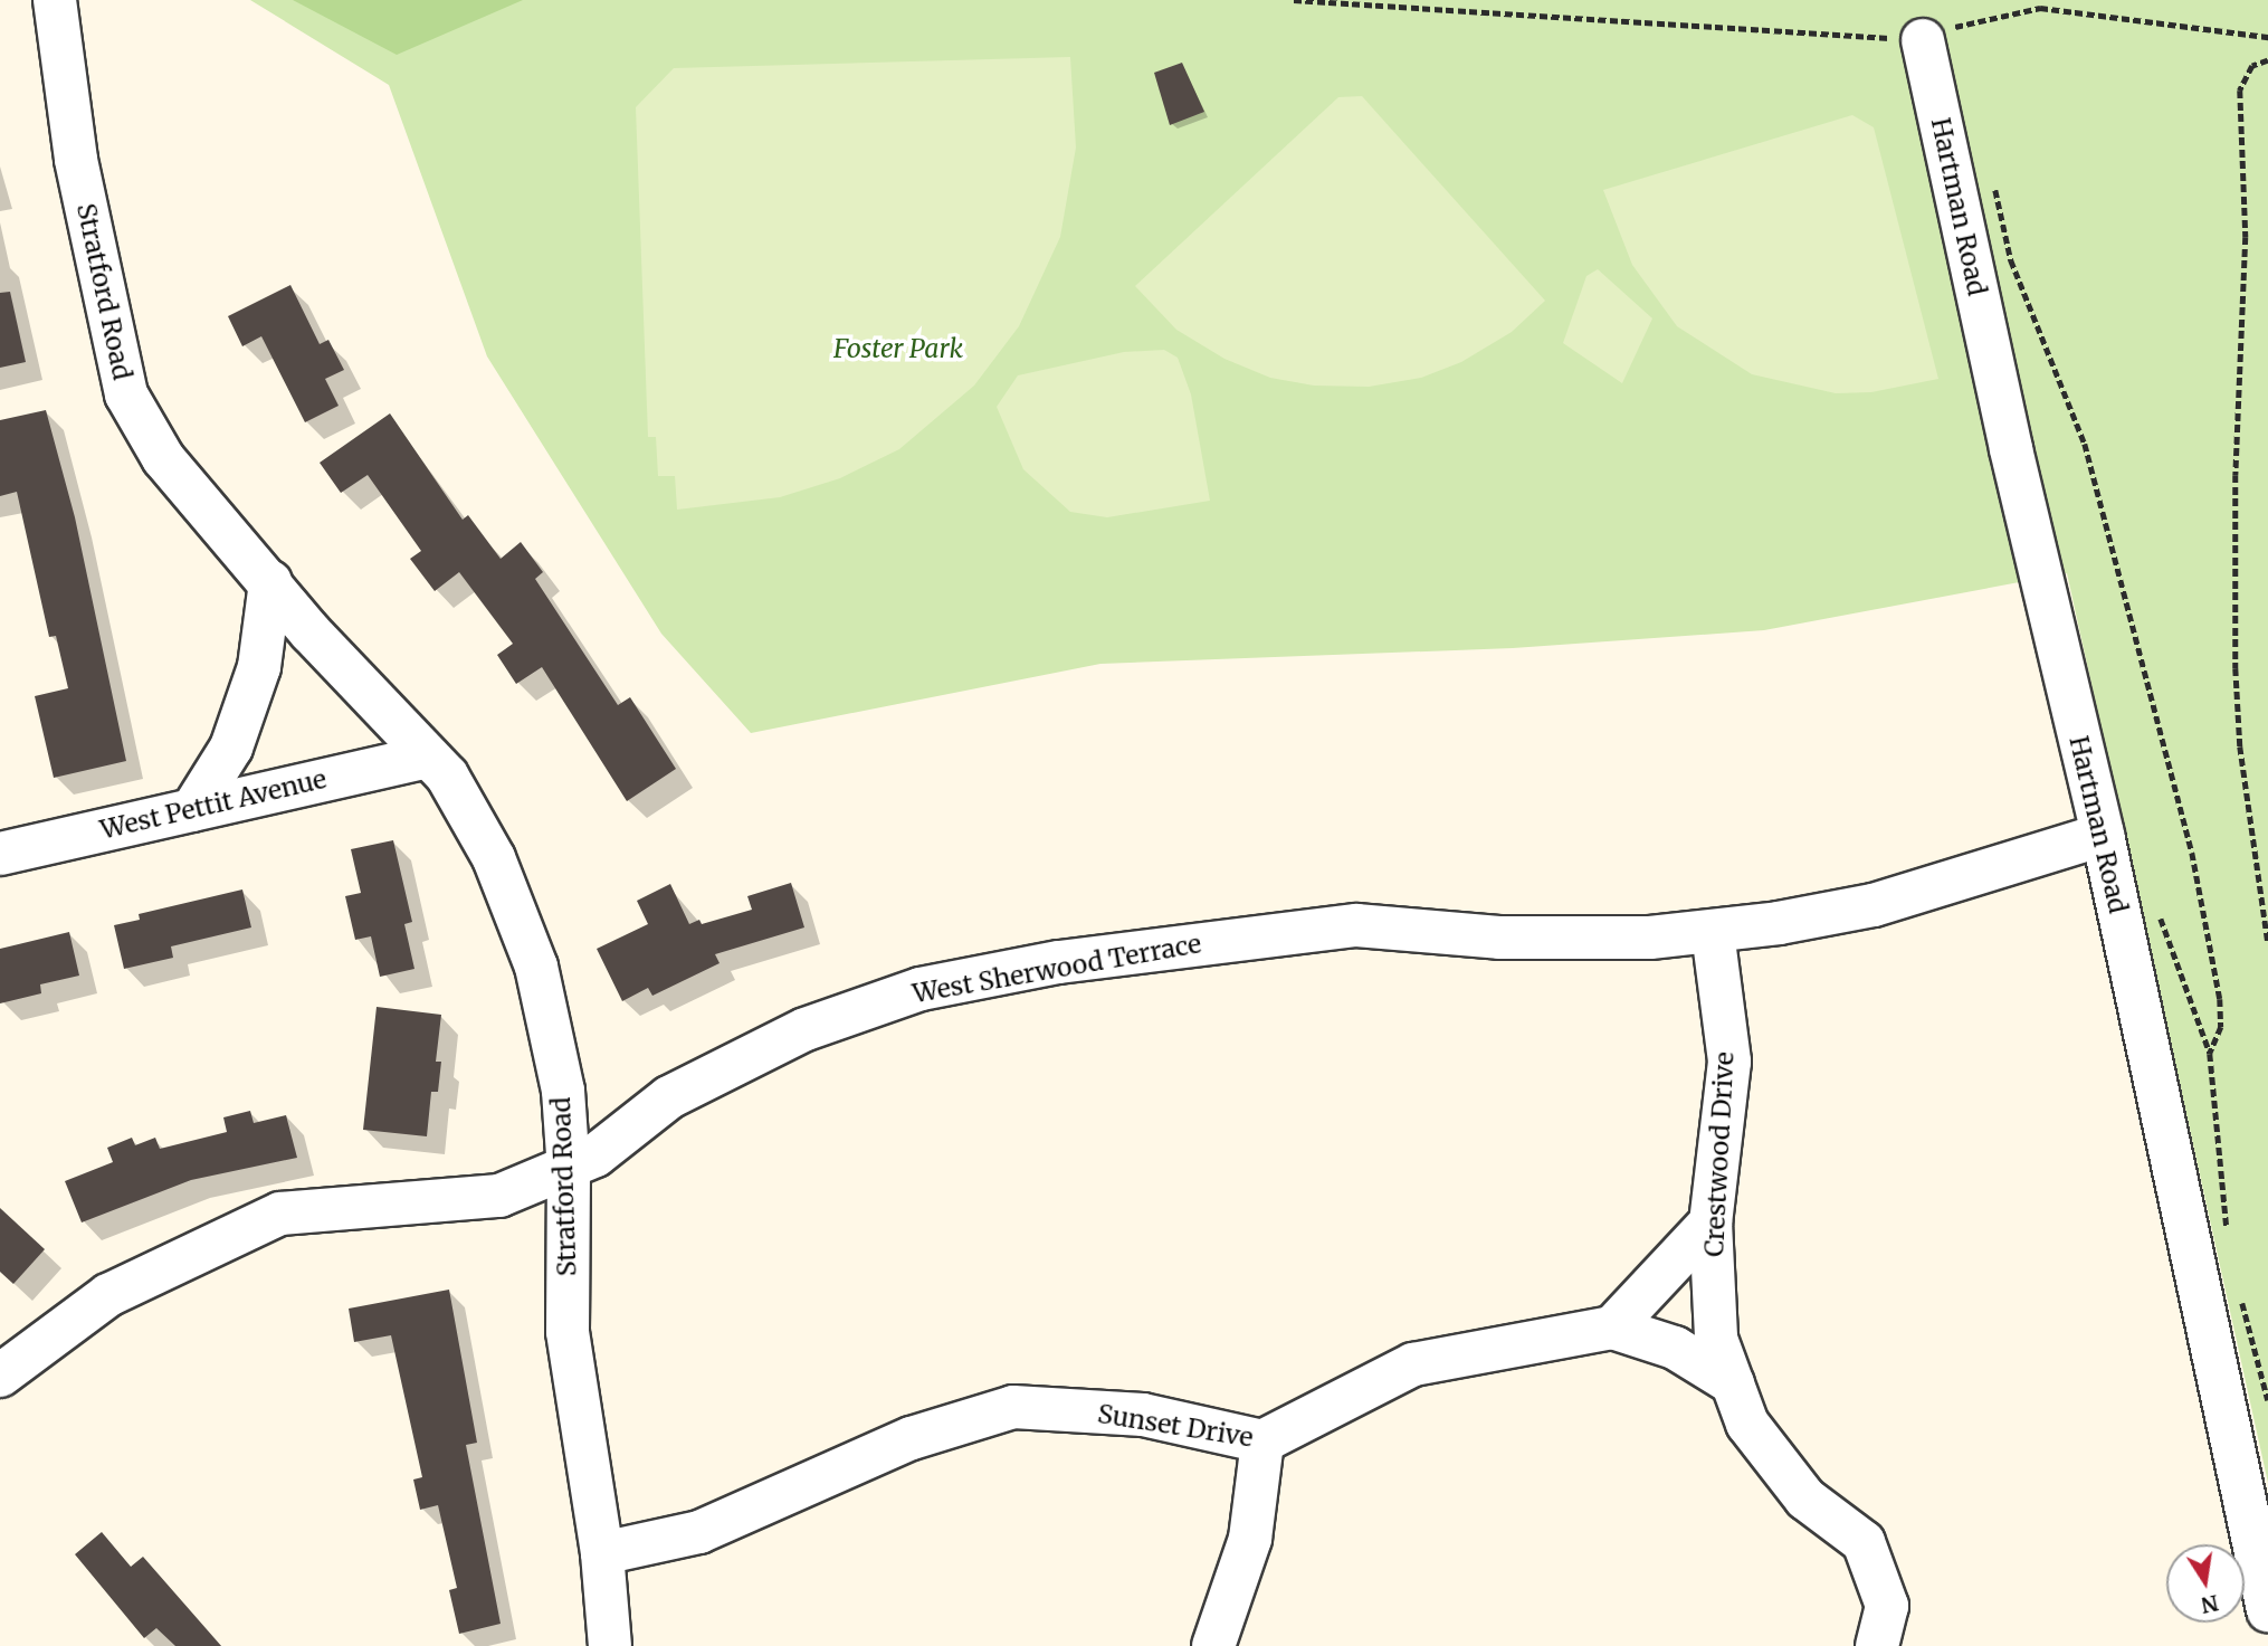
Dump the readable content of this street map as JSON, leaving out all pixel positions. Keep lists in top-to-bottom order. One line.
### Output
{"streets":{"street":["Hartman Road","Stratford Road","West Pettit Avenue","West Sherwood Terrace","Crestwood Drive","Sunset Drive"]},"crossings":[["Hartman Road","West Sherwood Terrace"],["Stratford Road","West Pettit Avenue"],["Stratford Road","West Sherwood Terrace"],["Stratford Road","Sunset Drive"],["West Sherwood Terrace","Crestwood Drive"],["Crestwood Drive","Sunset Drive"]],"parks":["Foster Park"],"north":"bottom"}
